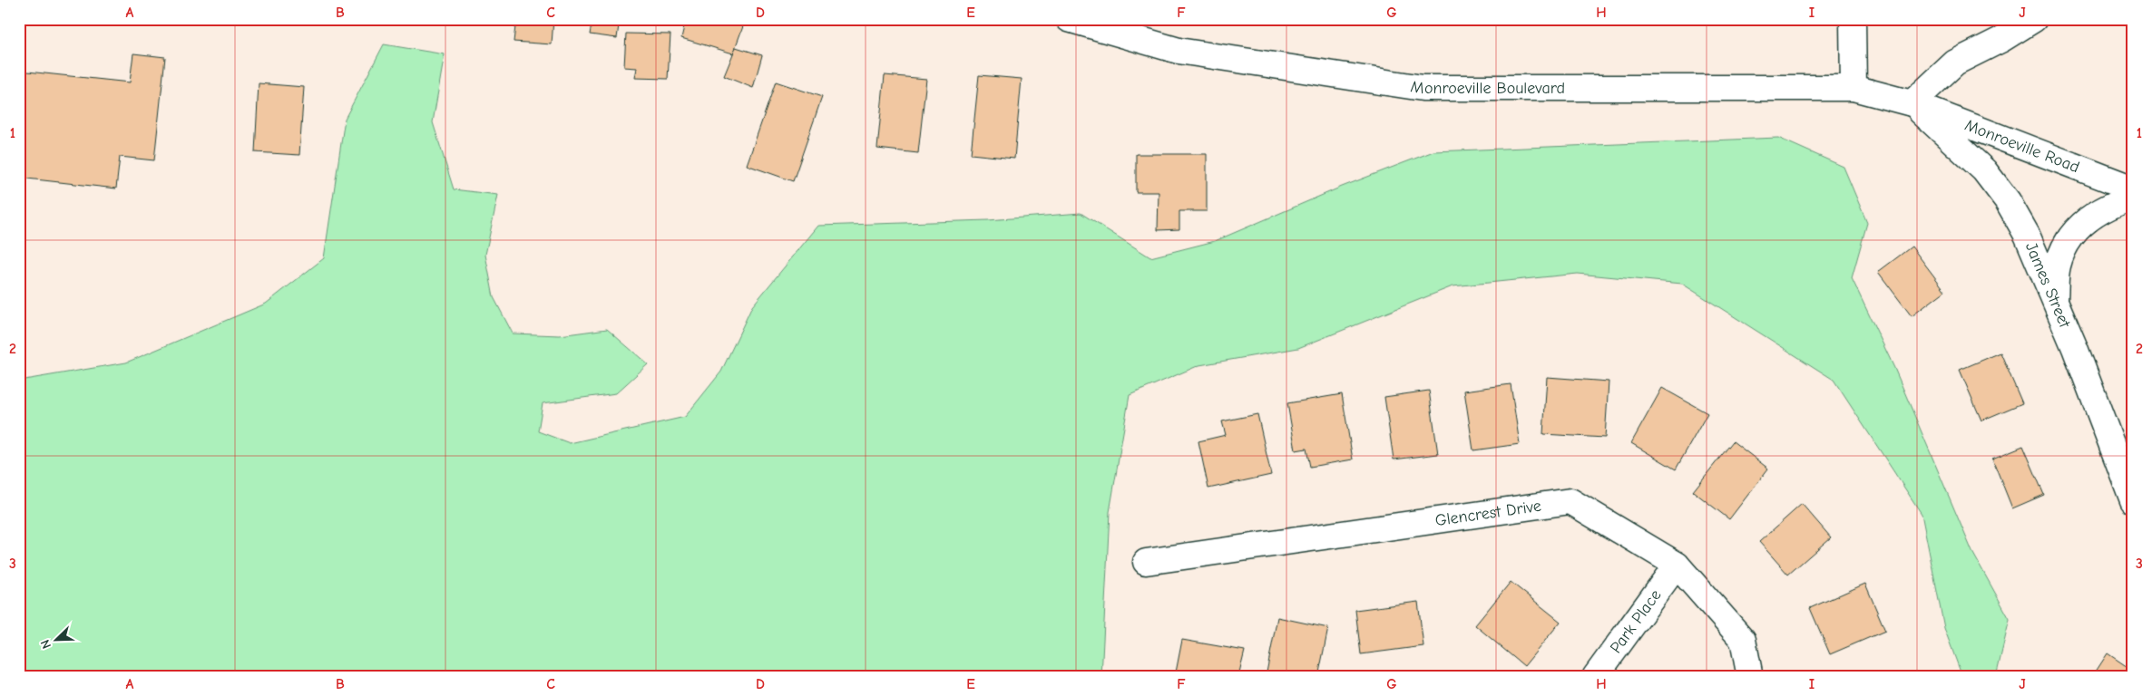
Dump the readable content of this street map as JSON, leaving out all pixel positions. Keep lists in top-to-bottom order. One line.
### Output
{"streets":{"street":["Monroeville Boulevard","Monroeville Road","James Street","Glencrest Drive","Park Place"]},"crossings":[["Monroeville Boulevard","Monroeville Road"],["Monroeville Boulevard","James Street"],["Monroeville Road","James Street"],["Glencrest Drive","Park Place"]],"north":"bottom left","grid":{"columns":["A","B","C","D","E","F","G","H","I","J"],"rows":["1","2","3"]}}
